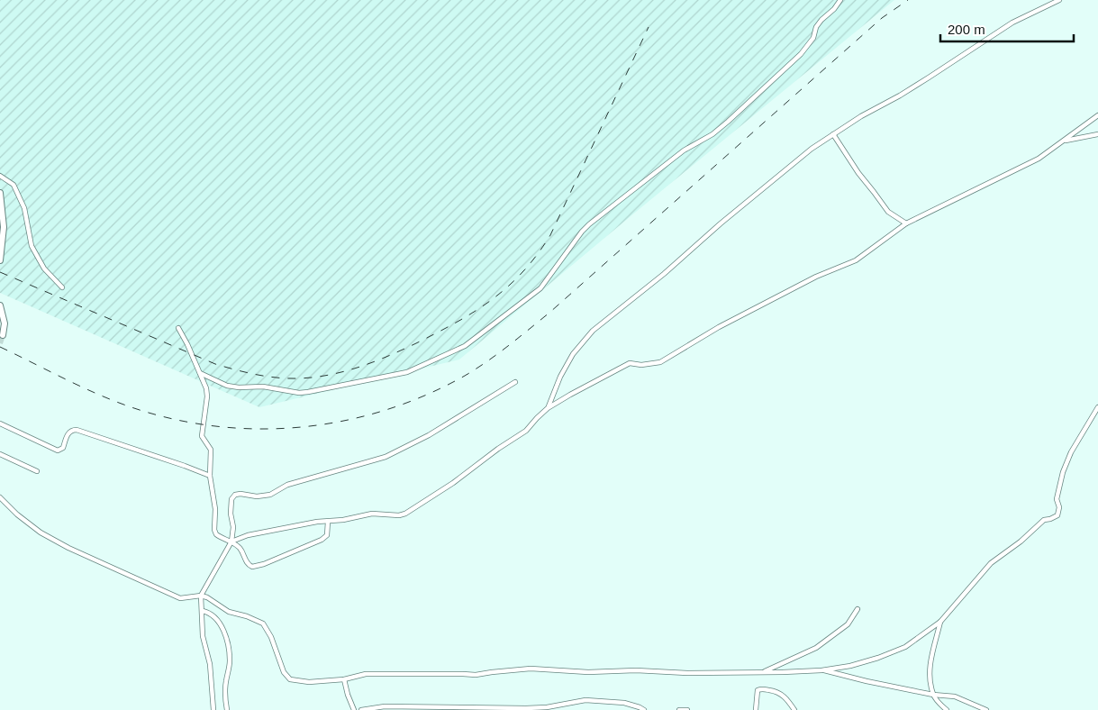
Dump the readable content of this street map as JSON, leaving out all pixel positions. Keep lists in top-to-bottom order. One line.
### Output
{"scale_bar":"200 m"}
